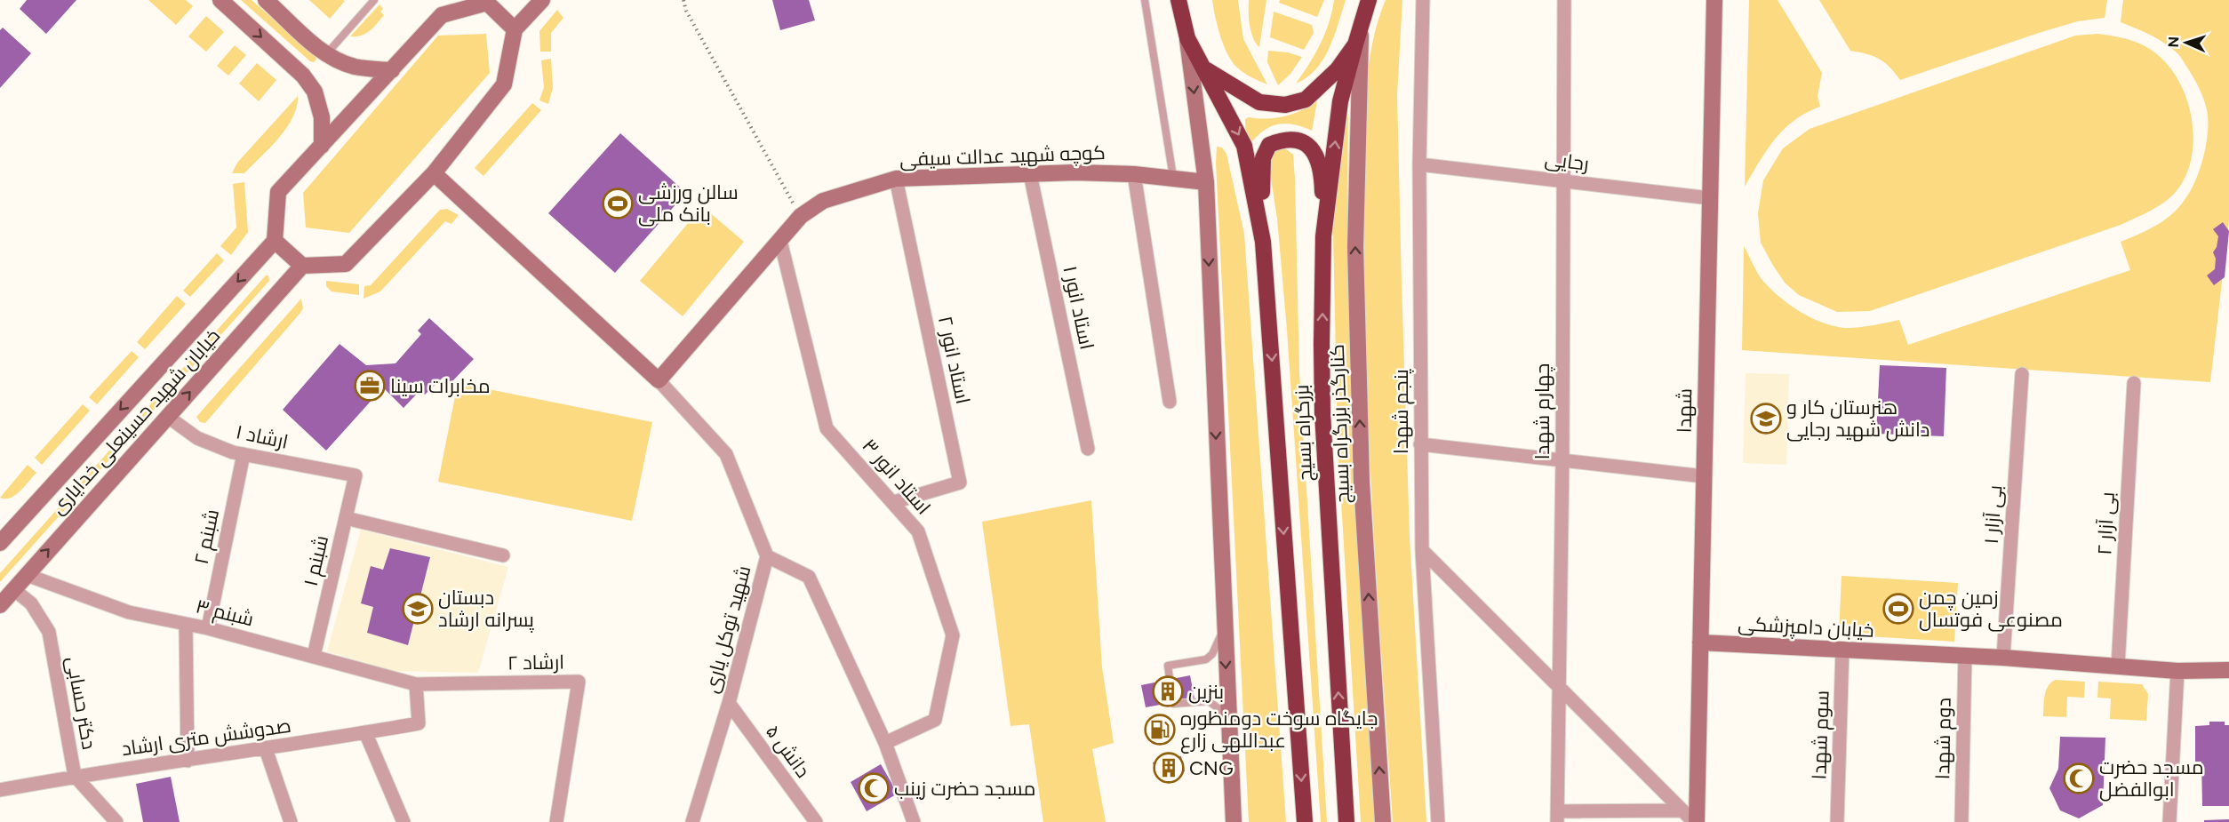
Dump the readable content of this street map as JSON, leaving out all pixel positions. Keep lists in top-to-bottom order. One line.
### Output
{"streets":{"highway":["بزرگراه بسیج"],"street":["کوچه شهید عدالت سیفی","رجایی","استاد انور ۱","استاد انور ۲","شهدا","پنجم شهدا","چهارم شهدا","خیابان شهید حسینعلی خدایاری","کنارگذر بزرگراه بسیج","ارشاد ۱","استاد انور ۳","بی آزار ۱","بی آزار ۲","شبنم ۲","شبنم ۱","شبنم ۳","خیابان دامپزشکی","شهید توکل یاری","ارشاد ۲","دکتر حسابی","سوم شهدا","صدوشش متری ارشاد","دوم شهدا","دانش ۵"]},"crossings":[["کوچه شهید عدالت سیفی","استاد انور ۱"],["کوچه شهید عدالت سیفی","استاد انور ۲"],["کوچه شهید عدالت سیفی","استاد انور ۳"],["کوچه شهید عدالت سیفی","شهید توکل یاری"],["رجایی","شهدا"],["رجایی","پنجم شهدا"],["رجایی","چهارم شهدا"],["استاد انور ۲","استاد انور ۳"],["شهدا","خیابان دامپزشکی"],["خیابان شهید حسینعلی خدایاری","ارشاد ۱"],["خیابان شهید حسینعلی خدایاری","شبنم ۳"],["خیابان شهید حسینعلی خدایاری","دکتر حسابی"],["کنارگذر بزرگراه بسیج","بزرگراه بسیج"],["ارشاد ۱","شبنم ۲"],["ارشاد ۱","شبنم ۱"],["بی آزار ۱","خیابان دامپزشکی"],["بی آزار ۲","خیابان دامپزشکی"],["شبنم ۲","شبنم ۳"],["شبنم ۱","شبنم ۳"],["شبنم ۳","ارشاد ۲"],["شبنم ۳","صدوشش متری ارشاد"],["خیابان دامپزشکی","سوم شهدا"],["خیابان دامپزشکی","دوم شهدا"],["شهید توکل یاری","دانش ۵"],["ارشاد ۲","صدوشش متری ارشاد"],["دکتر حسابی","صدوشش متری ارشاد"]],"one_way":["کنارگذر بزرگراه بسیج"],"places":{"sports":["سالن ورزشی بانک ملی","زمین چمن مصنوعی فوتسال"],"office":["مخابرات سینا"],"school or university":["هنرستان کار و دانش شهید رجایی","دبستان پسرانه ارشاد"],"building":["بنزین","CNG"],"fuel station":["جایگاه سوخت دومنظوره عبداللهی زارع"],"mosque":["مسجد حضرت ابوالفضل","مسجد حضرت زینب"]},"north":"left"}
